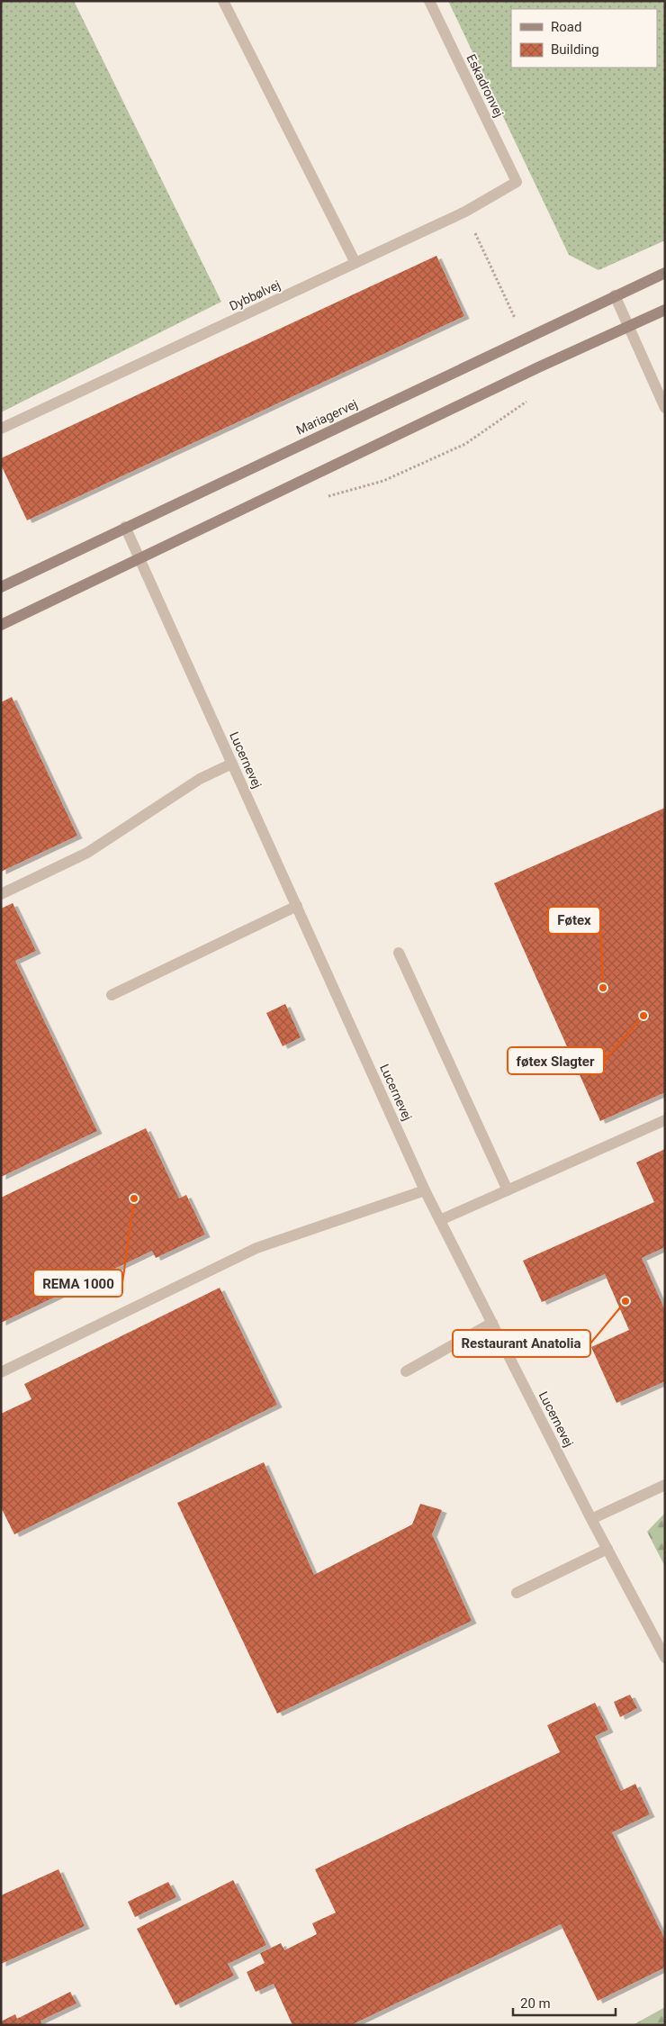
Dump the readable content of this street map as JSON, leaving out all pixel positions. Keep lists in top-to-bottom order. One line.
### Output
{"streets":{"street":["Eskadronvej","Dybbølvej","Mariagervej","Lucernevej"]},"crossings":[["Eskadronvej","Dybbølvej"],["Mariagervej","Lucernevej"]],"places":["Føtex","føtex Slagter","REMA 1000","Restaurant Anatolia"],"legend":["Road","Building"],"scale_bar":"20 m"}
